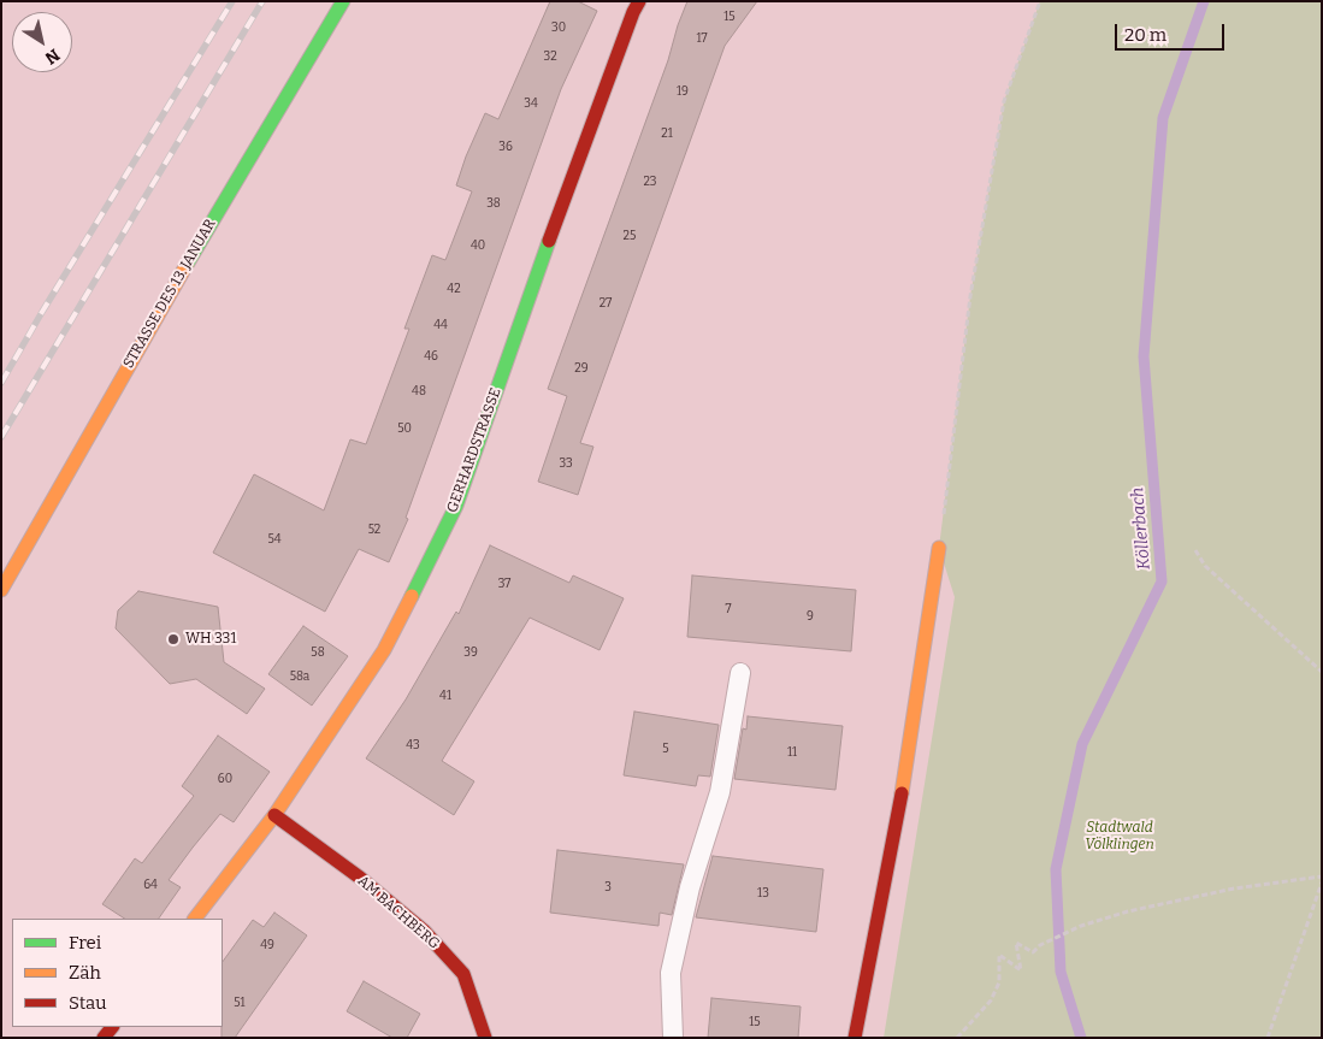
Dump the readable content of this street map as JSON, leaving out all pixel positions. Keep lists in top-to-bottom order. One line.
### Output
{"streets":{"street":["STRASSE DES 13. JANUAR","GERHARDSTRASSE","AM BACHBERG"]},"crossings":[["GERHARDSTRASSE","AM BACHBERG"]],"water":["Köllerbach"],"parks":["Stadtwald Völklingen"],"places":["WH 331"],"house_numbers":["15","30","17","32","19","34","21","36","23","38","25","40","42","27","44","46","29","48","50","33","52","54","37","7","9","58","39","58a","41","43","5","11","60","64","3","13","49","51","15"],"legend":["Frei","Zäh","Stau"],"scale_bar":"20 m","north":"bottom right"}
